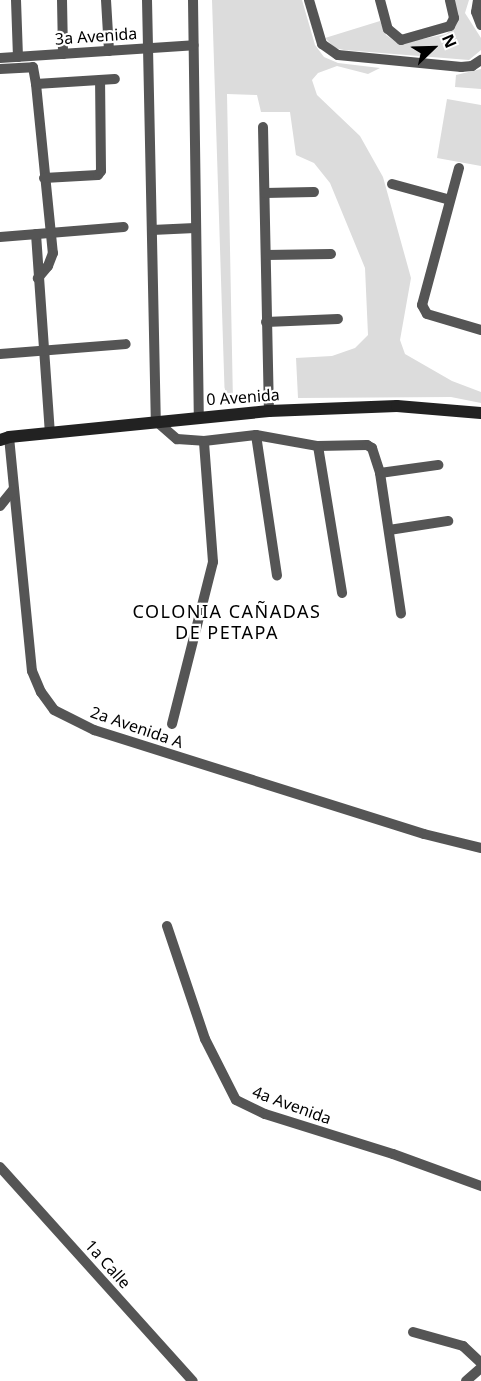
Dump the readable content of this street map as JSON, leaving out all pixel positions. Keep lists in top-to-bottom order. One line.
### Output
{"streets":{"main road":["0 Avenida"],"street":["3a Avenida","2a Avenida A","4a Avenida","1a Calle"]},"crossings":[["0 Avenida","2a Avenida A"]],"districts":["COLONIA CAÑADAS DE PETAPA"],"north":"top right"}
